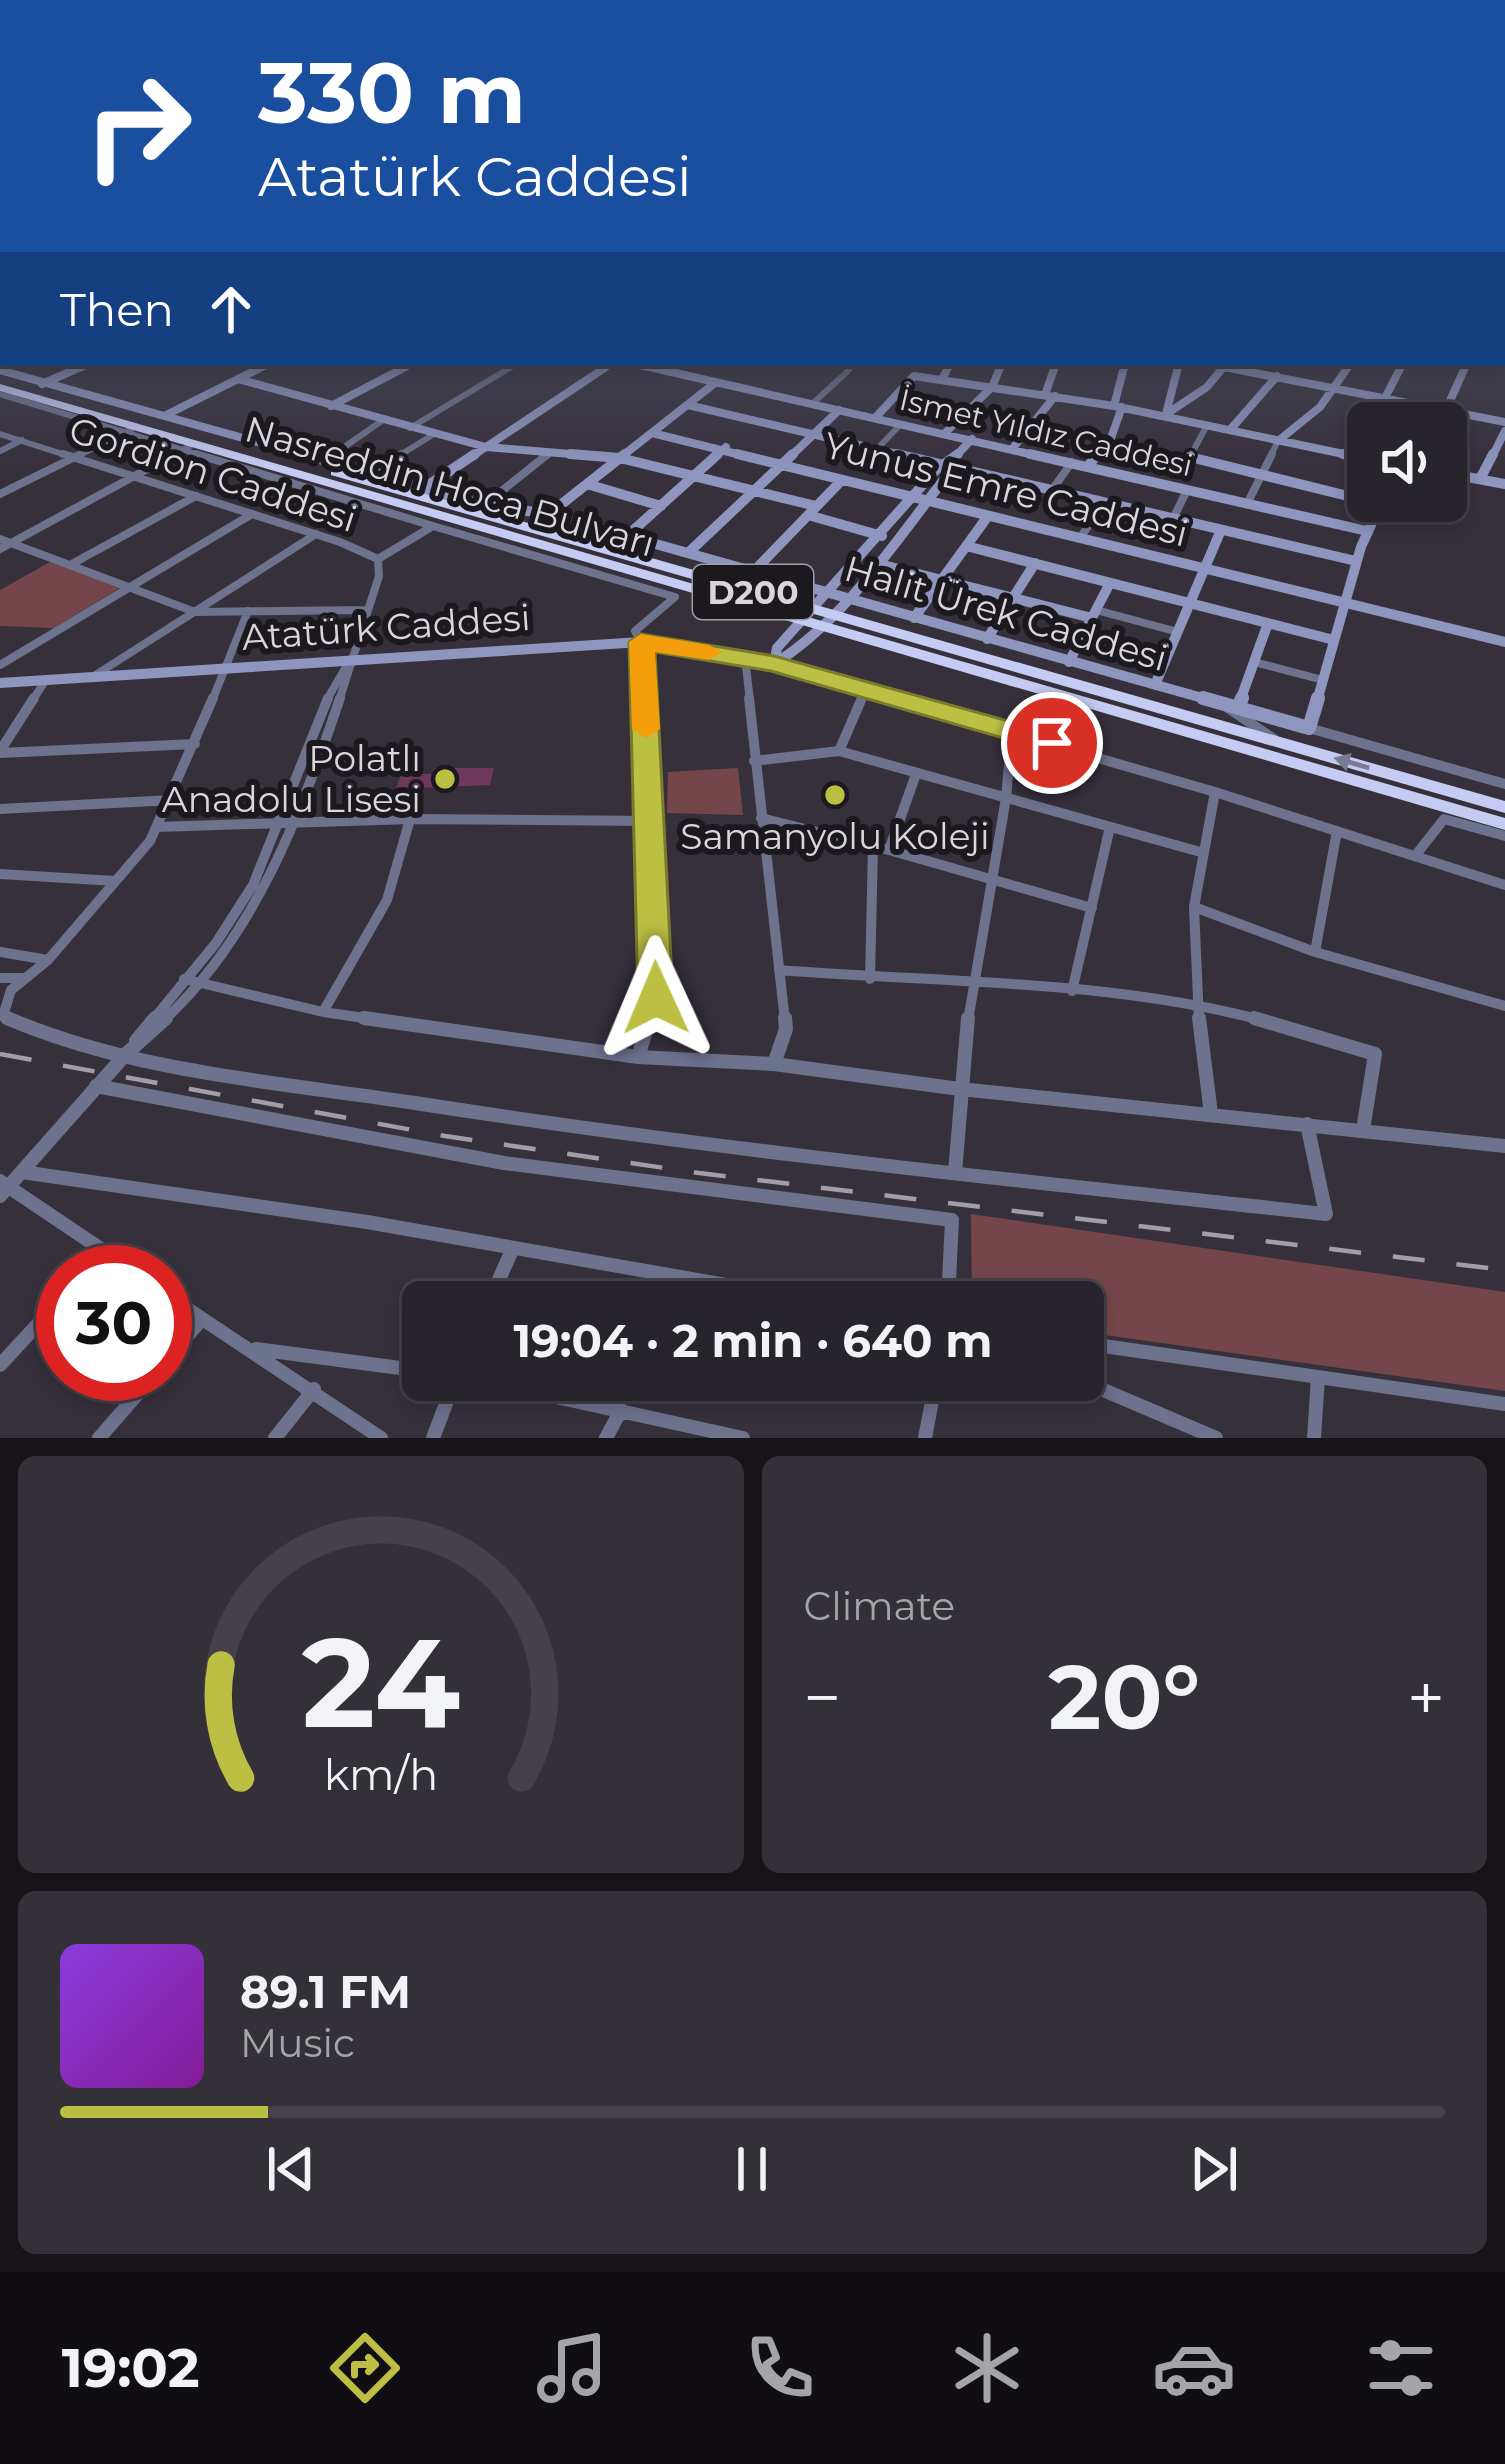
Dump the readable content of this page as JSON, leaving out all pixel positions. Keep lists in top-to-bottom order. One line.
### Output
{"streets":{"highway":["Nasreddin Hoca Bulvarı","D200"],"street":["İsmet Yıldız Caddesi","Gordion Caddesi","Yunus Emre Caddesi","Halit Ürek Caddesi","Atatürk Caddesi"]},"crossings":[["Gordion Caddesi","Atatürk Caddesi"],["Nasreddin Hoca Bulvarı","Halit Ürek Caddesi"]],"places":["Polatlı Anadolu Lisesi","Samanyolu Koleji"],"page":{"turn":["330 m","Atatürk Caddesi"],"then":"Then","limit":"30","trip":"19:04 · 2 min · 640 m","tile":"Climate","heat":["−","20°","+"],"song":["89.1 FM","Music"],"tabs":"19:02","gauge":["24","km/h"]}}
